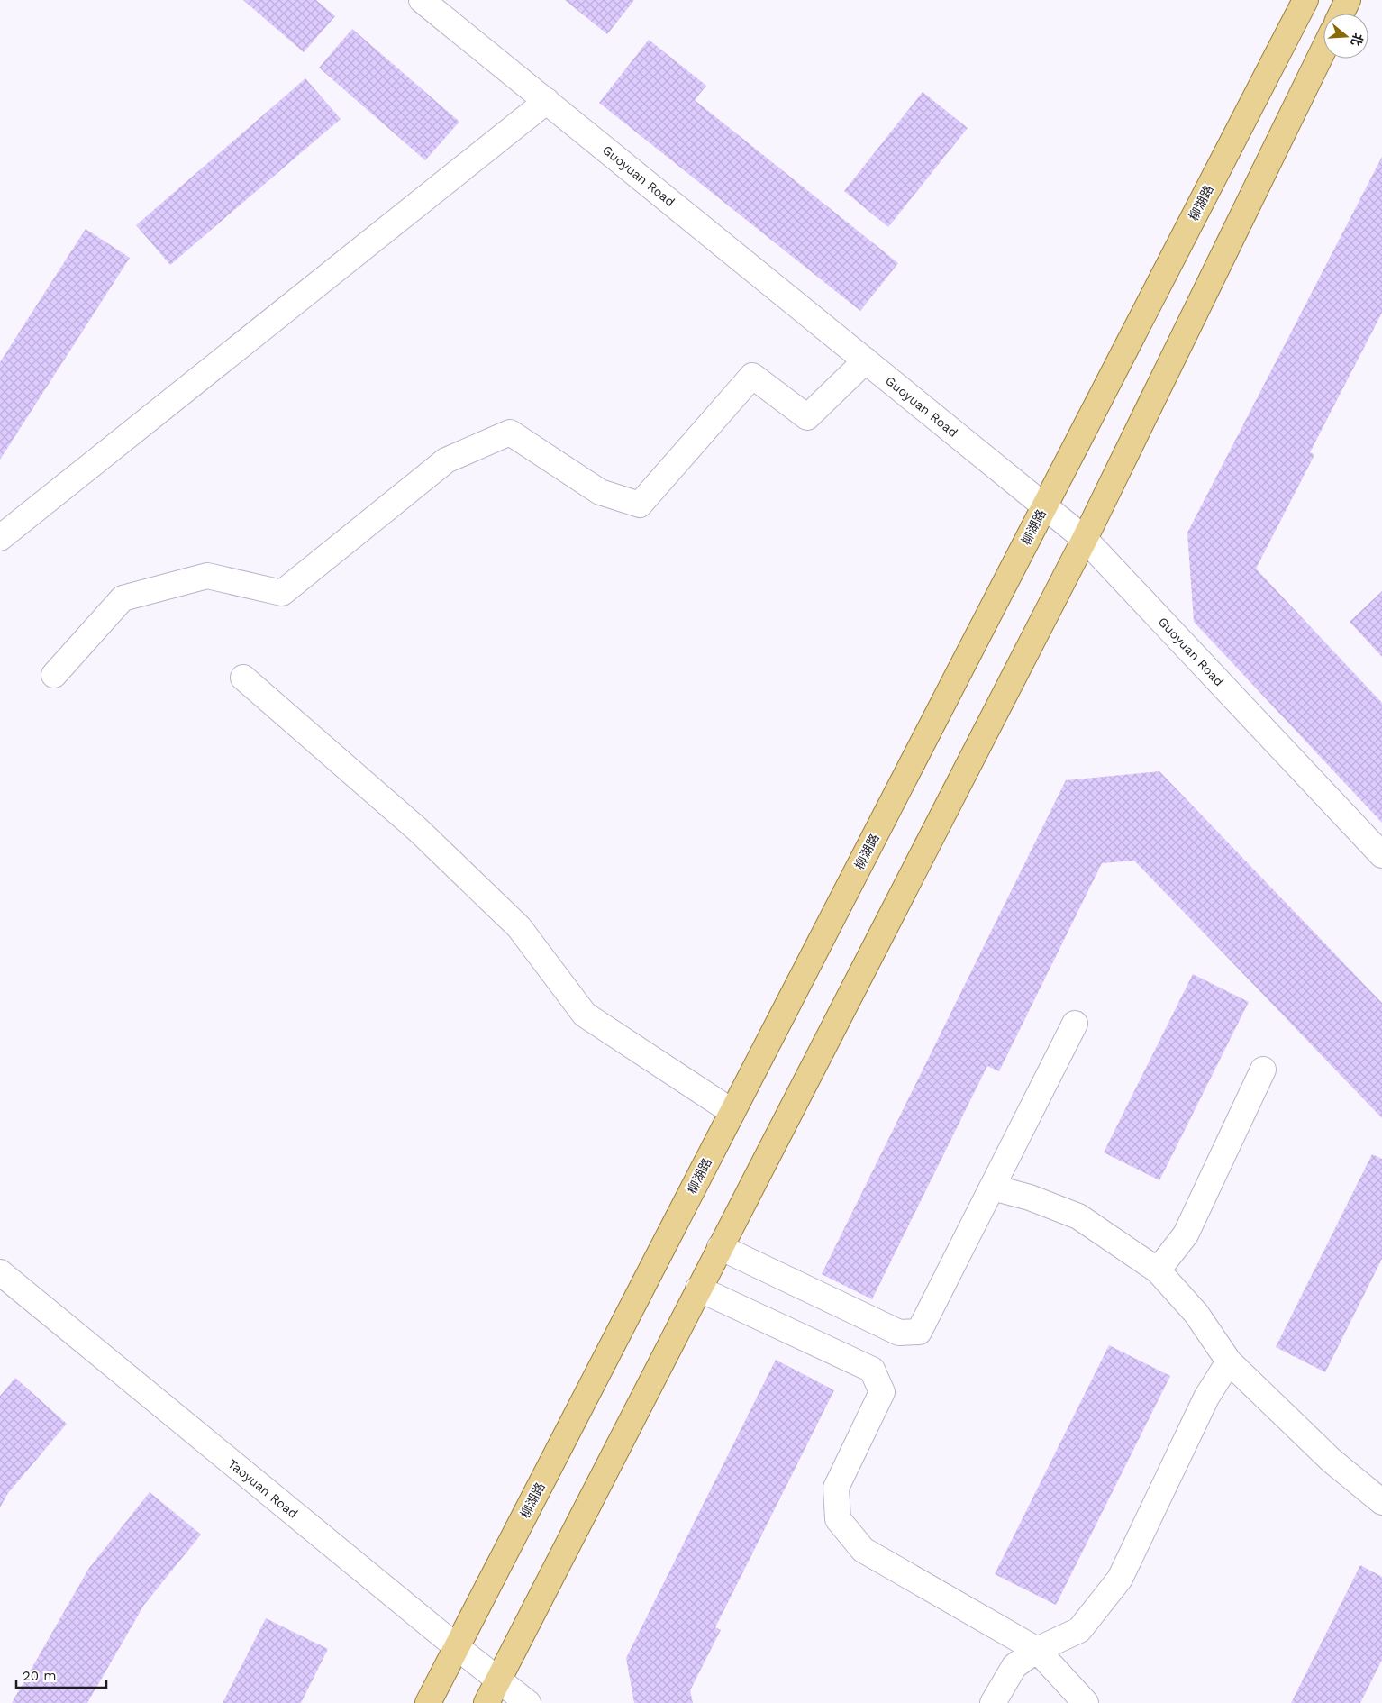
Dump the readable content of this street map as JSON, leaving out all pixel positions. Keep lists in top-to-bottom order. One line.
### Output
{"streets":{"main road":["柳湖路"],"street":["Guoyuan Road","Taoyuan Road"]},"crossings":[["Guoyuan Road","柳湖路"],["柳湖路","Taoyuan Road"]],"scale_bar":"20 m","north":"right"}
